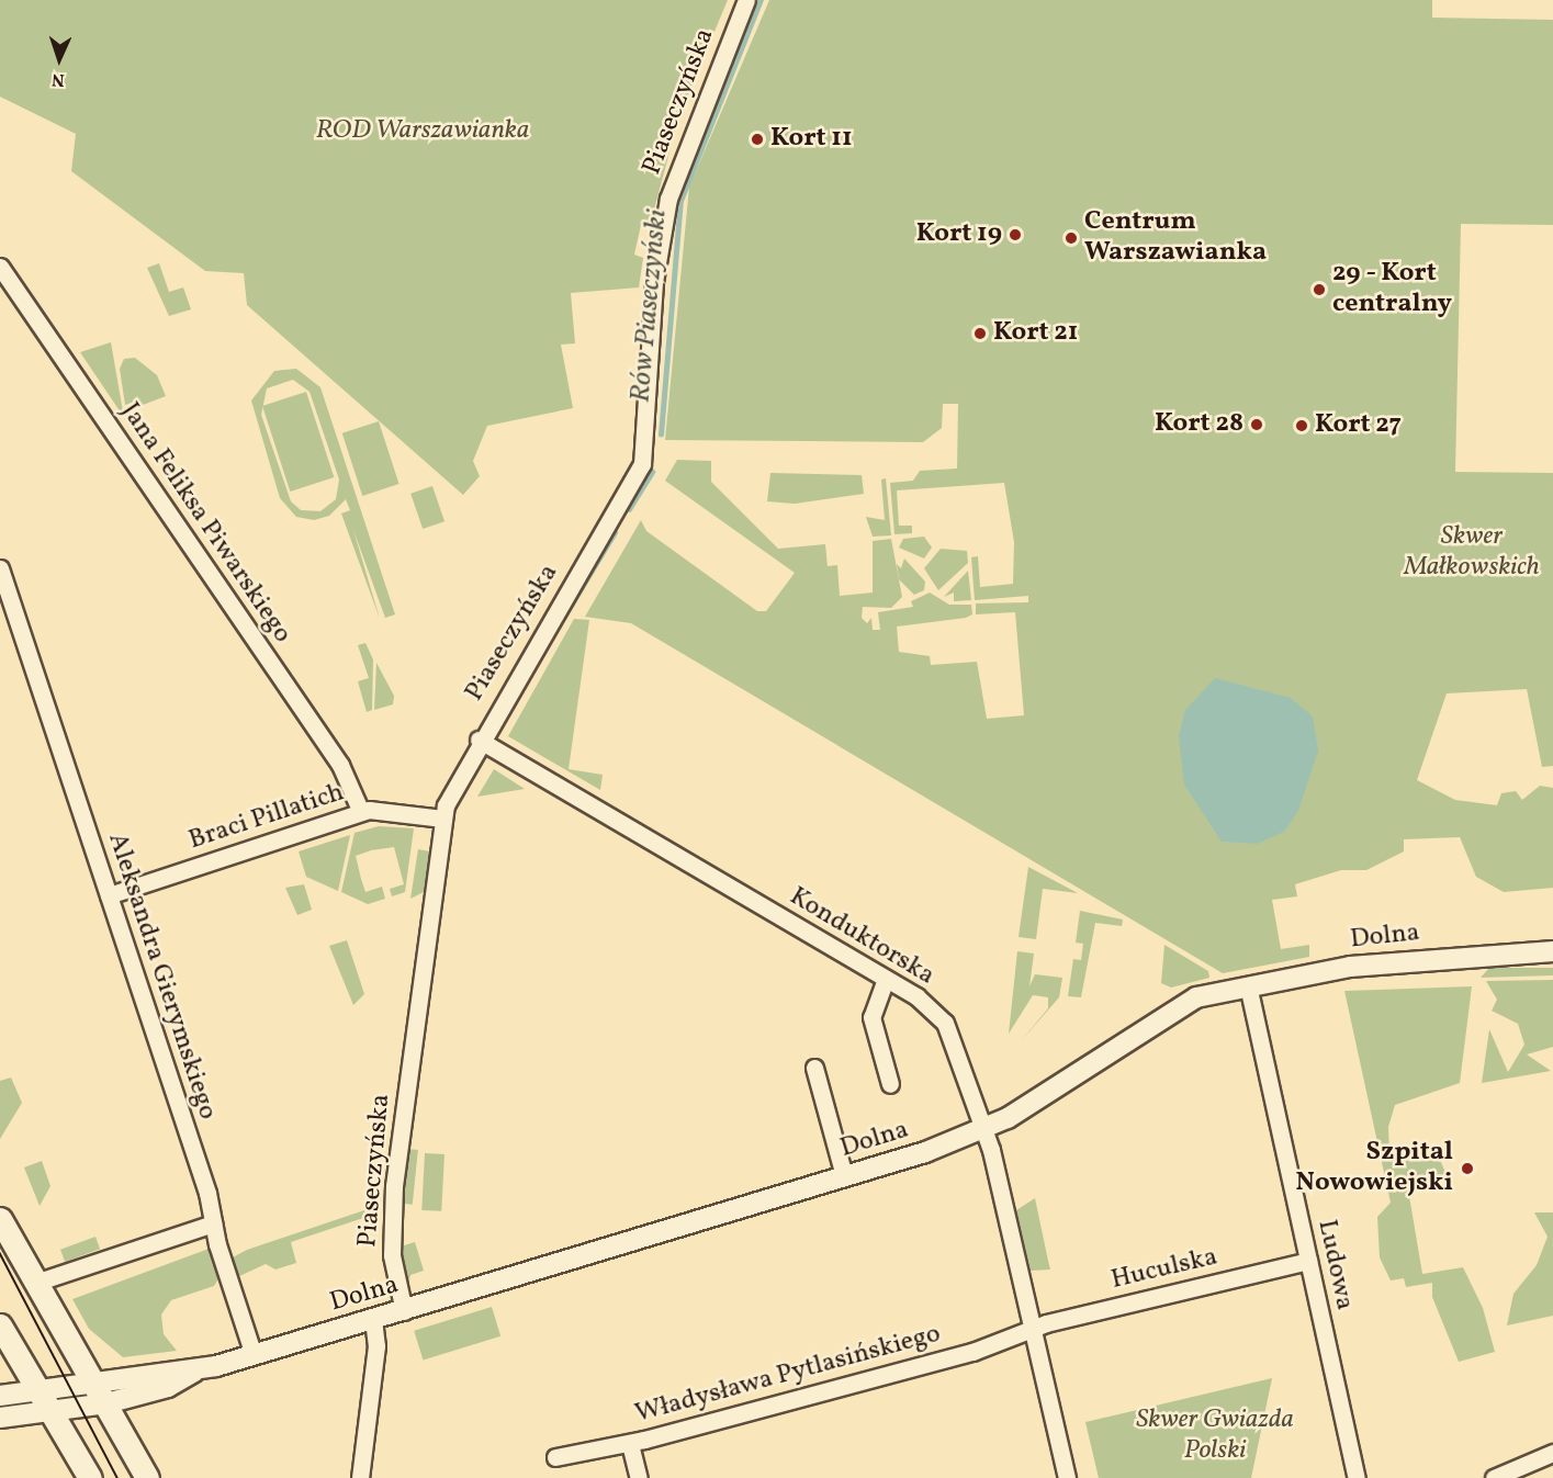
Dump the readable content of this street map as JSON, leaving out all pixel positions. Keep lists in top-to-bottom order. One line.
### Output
{"streets":{"street":["Piaseczyńska","Jana Feliksa Piwarskiego","Braci Pillatich","Konduktorska","Dolna","Aleksandra Gierymskiego","Ludowa","Huculska","Władysława Pytlasińskiego"]},"crossings":[["Piaseczyńska","Braci Pillatich"],["Piaseczyńska","Konduktorska"],["Piaseczyńska","Dolna"],["Jana Feliksa Piwarskiego","Braci Pillatich"],["Braci Pillatich","Aleksandra Gierymskiego"],["Konduktorska","Dolna"],["Konduktorska","Huculska"],["Konduktorska","Władysława Pytlasińskiego"],["Dolna","Aleksandra Gierymskiego"],["Dolna","Ludowa"],["Ludowa","Huculska"],["Huculska","Władysława Pytlasińskiego"]],"water":["Rów Piaseczyński"],"parks":["ROD Warszawianka","Skwer Małkowskich","Skwer Gwiazda Polski"],"places":["Kort 11","Kort 19","Centrum Warszawianka","29 - Kort centralny","Kort 21","Kort 28","Kort 27","Szpital Nowowiejski"],"north":"bottom"}
